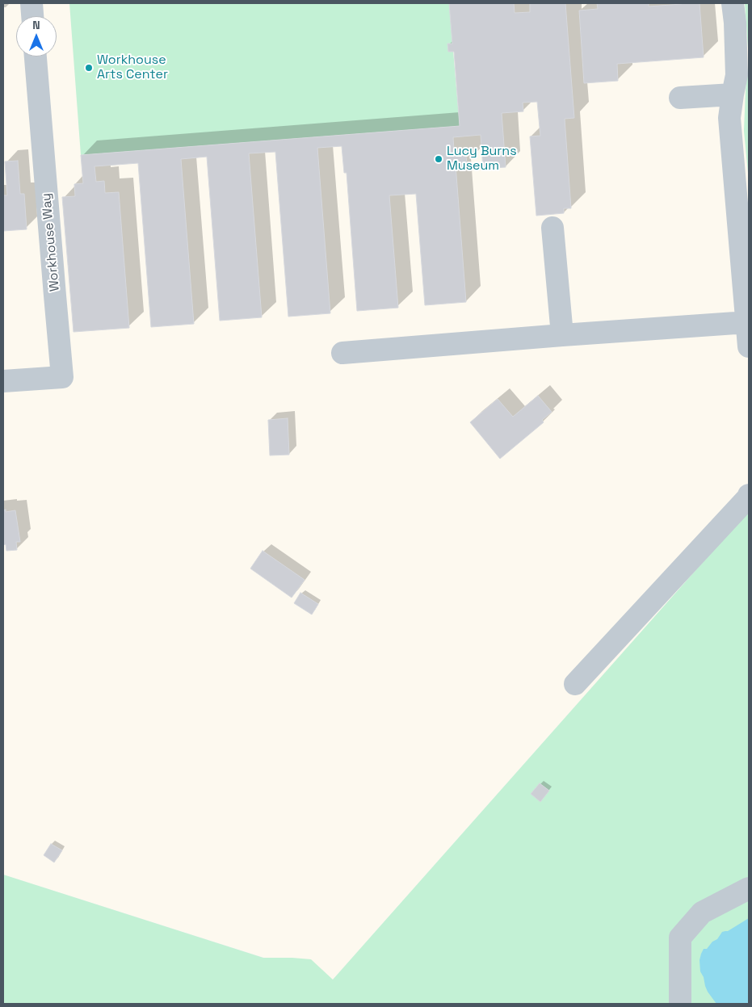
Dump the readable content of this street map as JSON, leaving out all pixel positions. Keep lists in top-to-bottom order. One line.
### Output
{"streets":{"street":["Workhouse Way"]},"places":["Workhouse Arts Center","Lucy Burns Museum"],"north":"top"}
